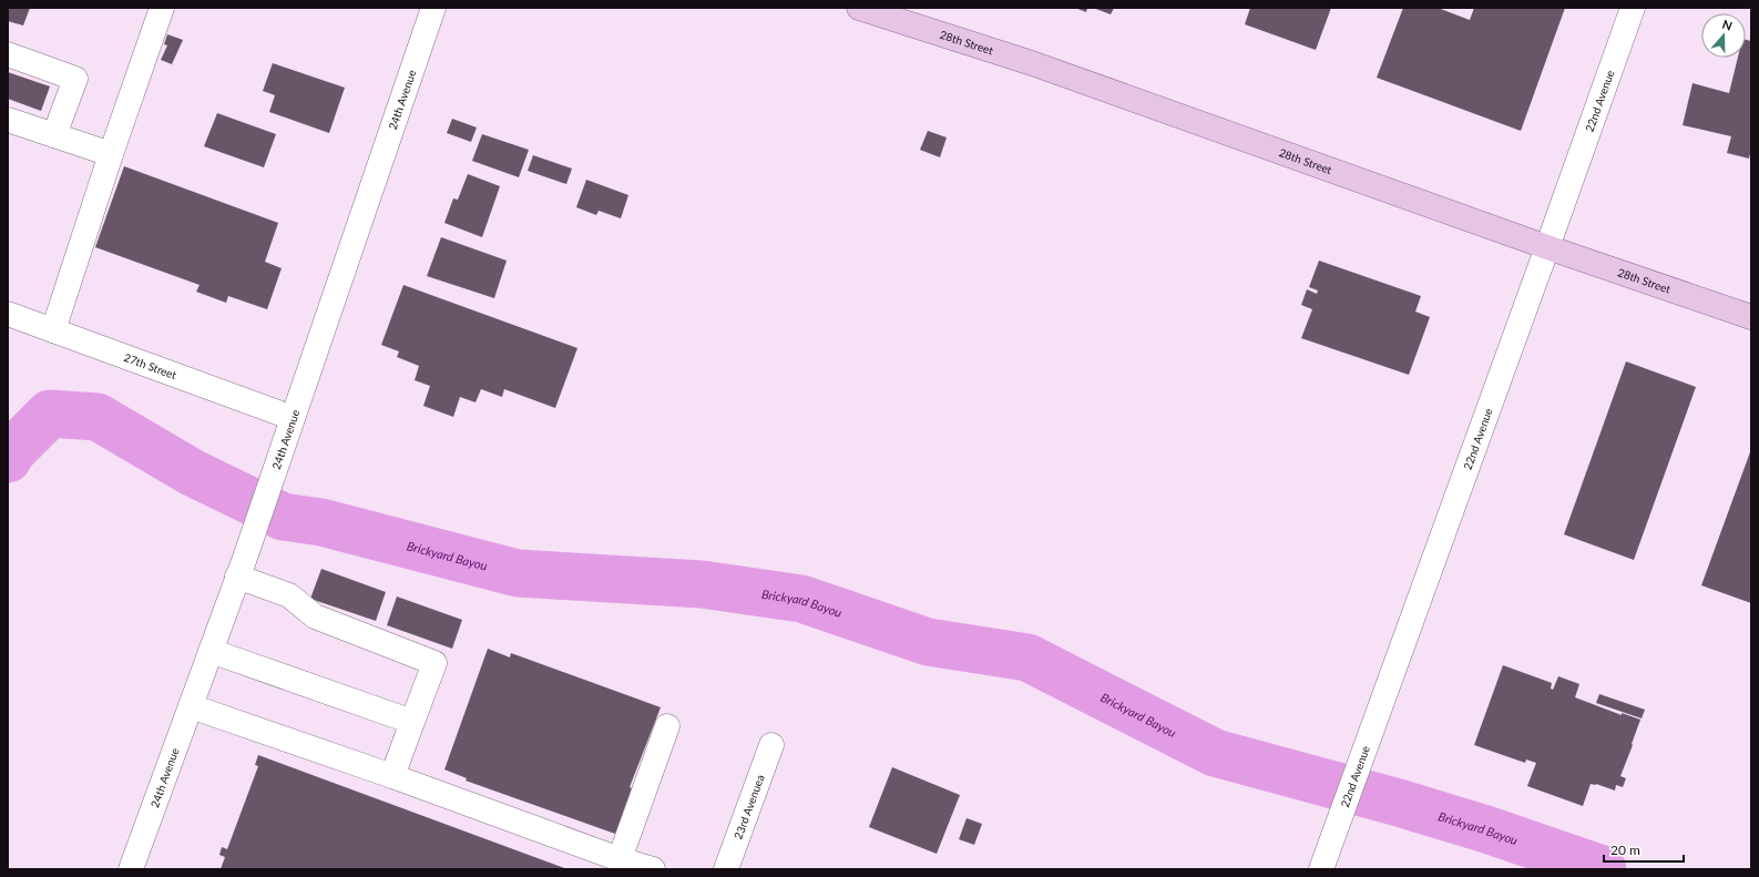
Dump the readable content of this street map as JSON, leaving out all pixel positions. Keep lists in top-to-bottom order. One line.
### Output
{"streets":{"main road":["28th Street"],"street":["24th Avenue","22nd Avenue","27th Street","23rd Avenuea"]},"crossings":[["28th Street","22nd Avenue"],["24th Avenue","27th Street"]],"water":["Brickyard Bayou"],"scale_bar":"20 m","north":"top"}
